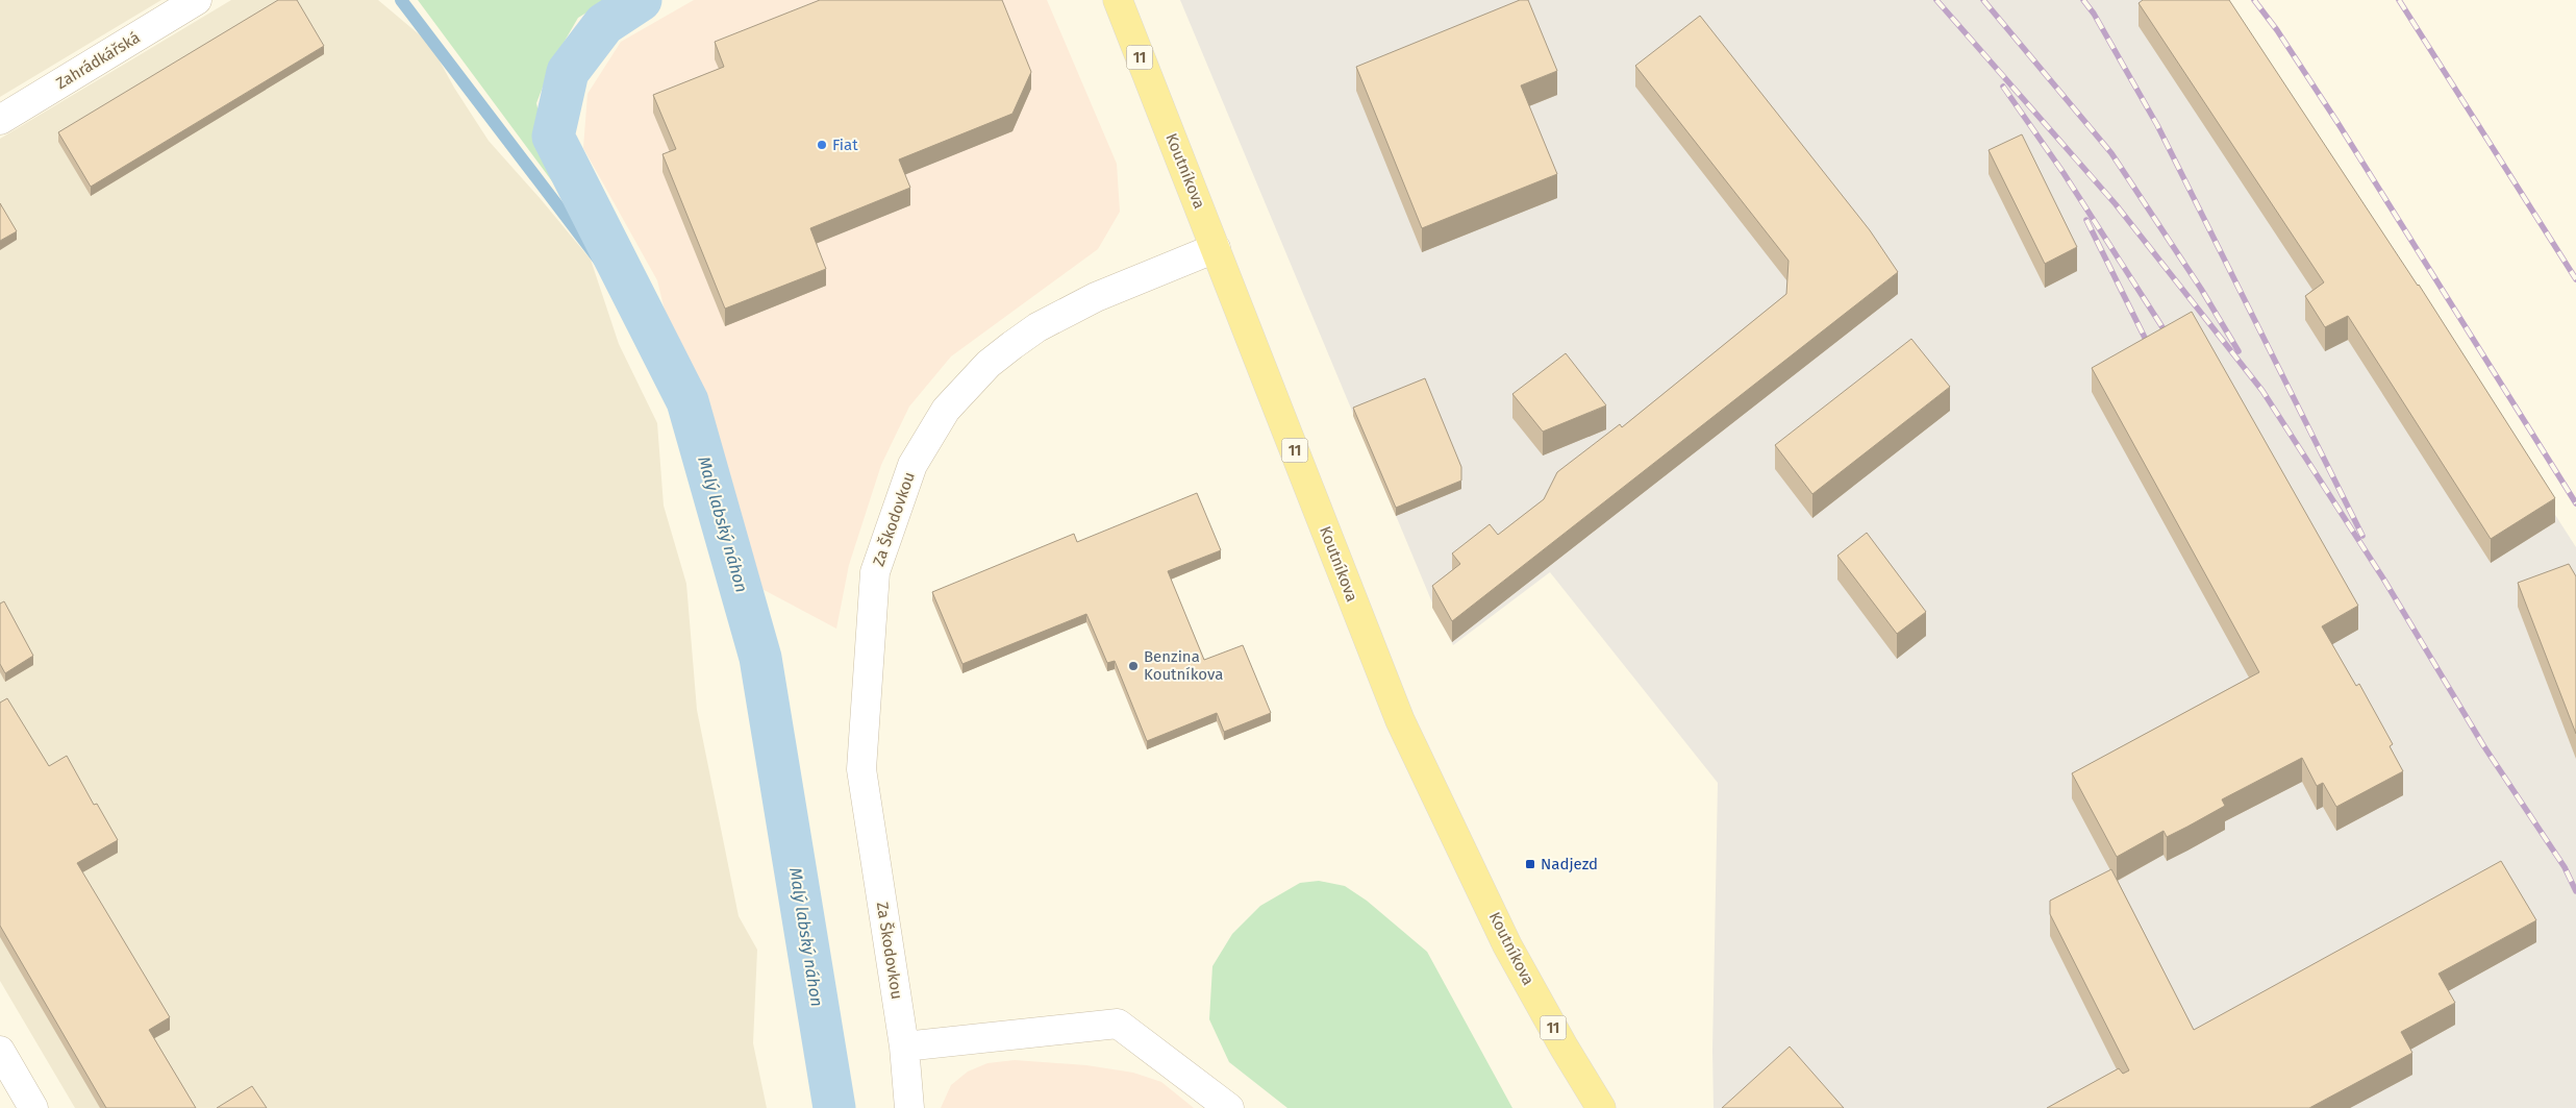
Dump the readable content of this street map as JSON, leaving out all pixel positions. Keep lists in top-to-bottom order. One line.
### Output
{"streets":{"main road":["11","Koutníkova"],"street":["Zahrádkářská","Za Škodovkou"]},"crossings":[["Koutníkova","Za Škodovkou"]],"water":["Malý labský náhon"],"places":{"other":["Fiat","Benzina Koutníkova"],"transit":["Nadjezd"]}}
